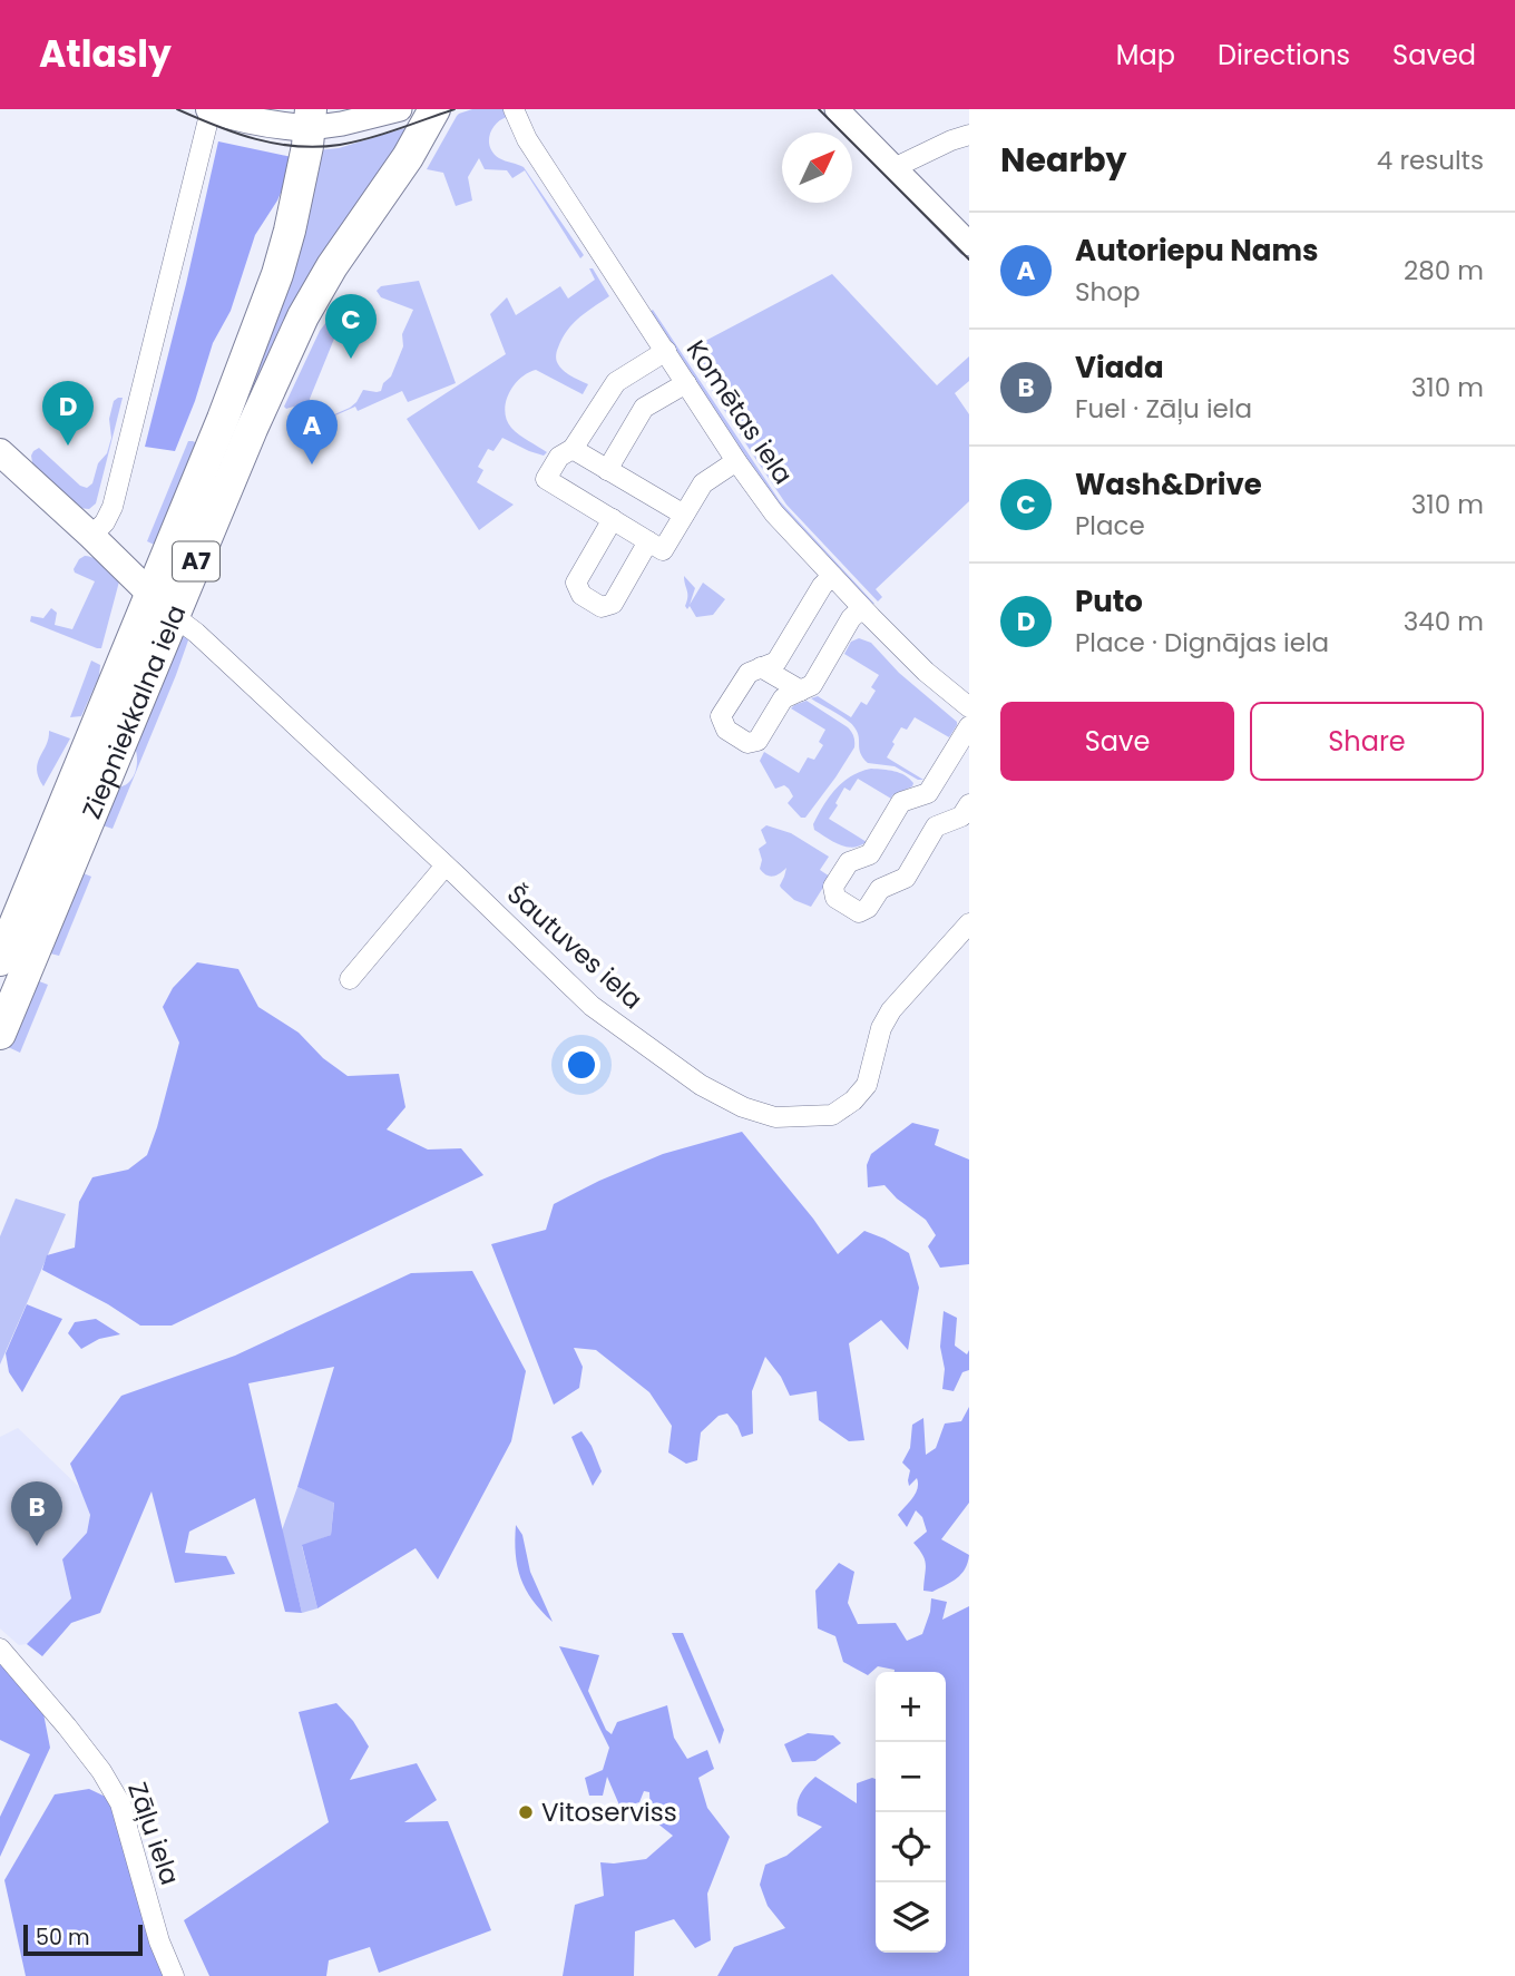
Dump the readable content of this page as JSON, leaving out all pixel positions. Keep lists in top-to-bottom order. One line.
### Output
{"streets":{"highway":["A7","Ziepniekkalna iela"],"street":["Komētas iela","Šautuves iela","Zāļu iela"]},"crossings":[["Ziepniekkalna iela","Šautuves iela"]],"places":["Vitoserviss"],"scale_bar":"50 m","north":"top right","page":{"header":"Atlasly","nav":["Map","Directions","Saved"],"heading":["Nearby","4 results"],"list":[{"mark":"A","name":"Autoriepu Nams","note":"Shop","value":"280 m"},{"mark":"B","name":"Viada","note":"Fuel · Zāļu iela","value":"310 m"},{"mark":"C","name":"Wash&Drive","note":"Place","value":"310 m"},{"mark":"D","name":"Puto","note":"Place · Dignājas iela","value":"340 m"}],"pins":["C","D","A","B"],"buttons":["Save","Share"],"map_buttons":["+","−"],"scale":"50 m"}}
